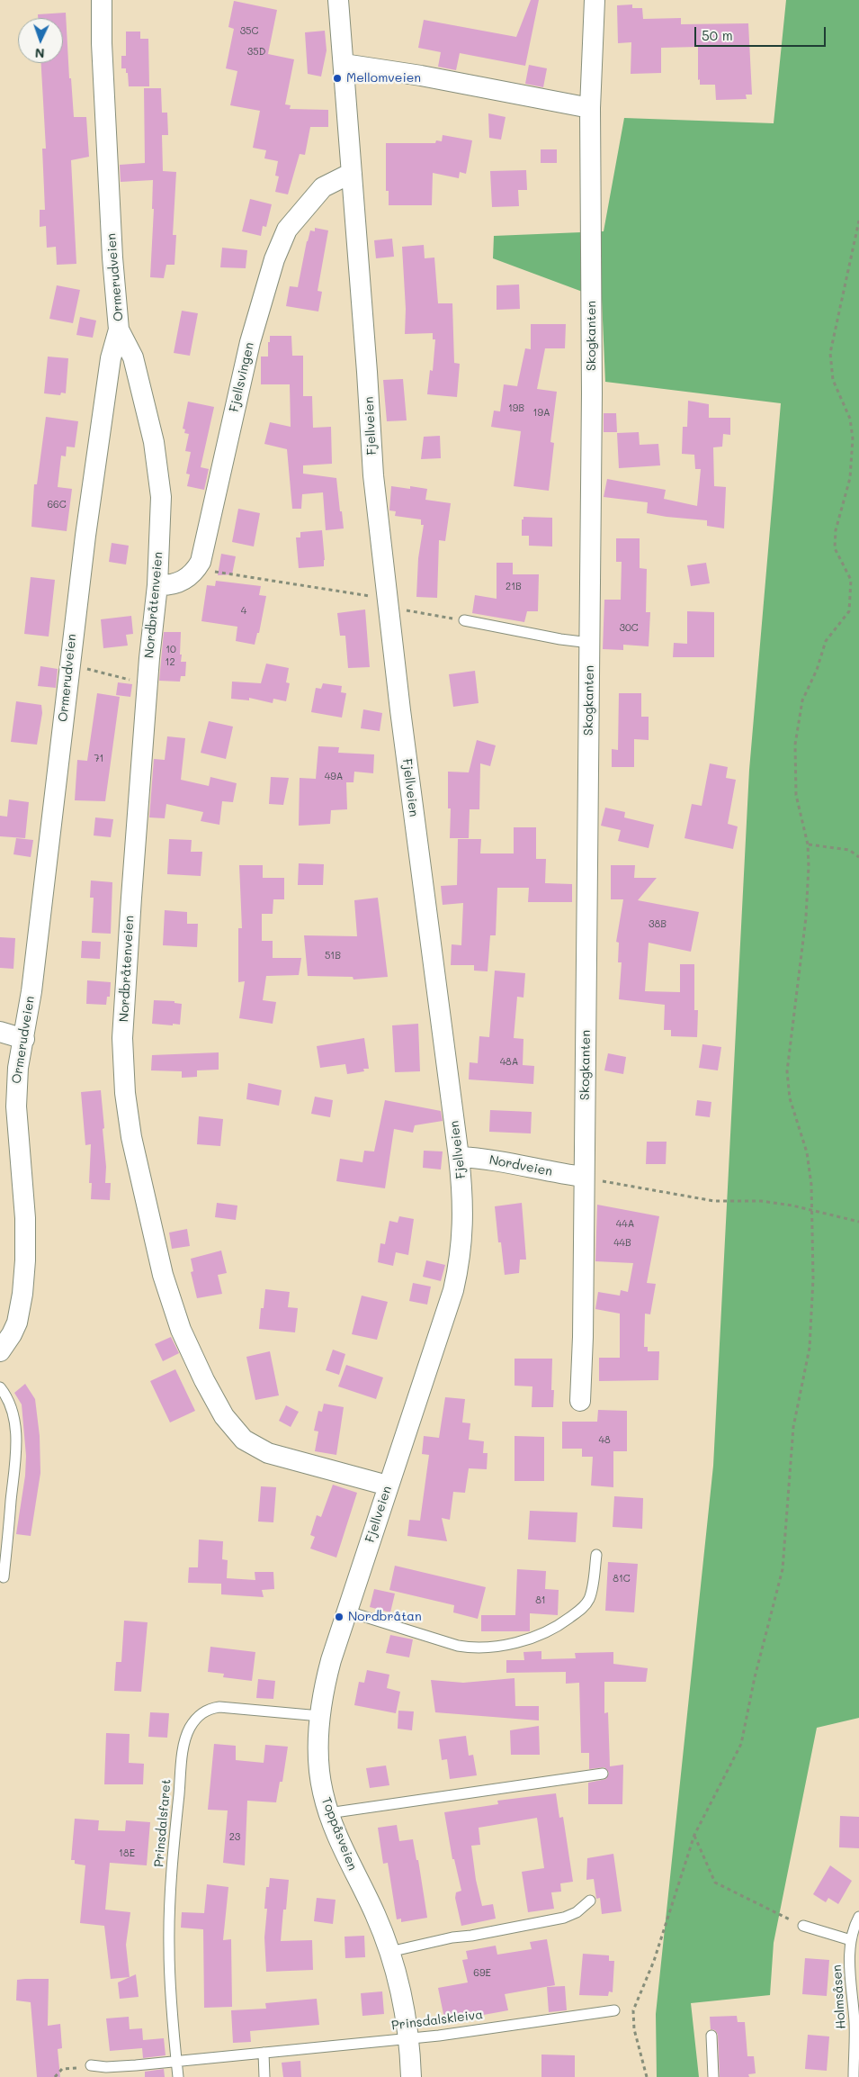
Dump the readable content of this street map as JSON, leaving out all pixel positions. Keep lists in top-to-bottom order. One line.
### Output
{"streets":{"street":["Ormerudveien","Skogkanten","Fjellsvingen","Fjellveien","Nordbråtenveien","Nordveien","Toppåsveien"],"lane":["Prinsdalsfaret","Holmsåsen","Prinsdalskleiva"]},"crossings":[["Ormerudveien","Nordbråtenveien"],["Skogkanten","Nordveien"],["Fjellsvingen","Fjellveien"],["Fjellveien","Nordbråtenveien"],["Fjellveien","Nordveien"],["Fjellveien","Toppåsveien"],["Prinsdalsfaret","Toppåsveien"],["Prinsdalsfaret","Prinsdalskleiva"],["Toppåsveien","Prinsdalskleiva"]],"places":["Mellomveien","Nordbråtan"],"house_numbers":["35C","35D","19B","19A","66C","21B","4","30C","10","12","71","49A","38B","51B","48A","44A","44B","48","81C","81","23","18E","69E"],"scale_bar":"50 m","north":"bottom"}
